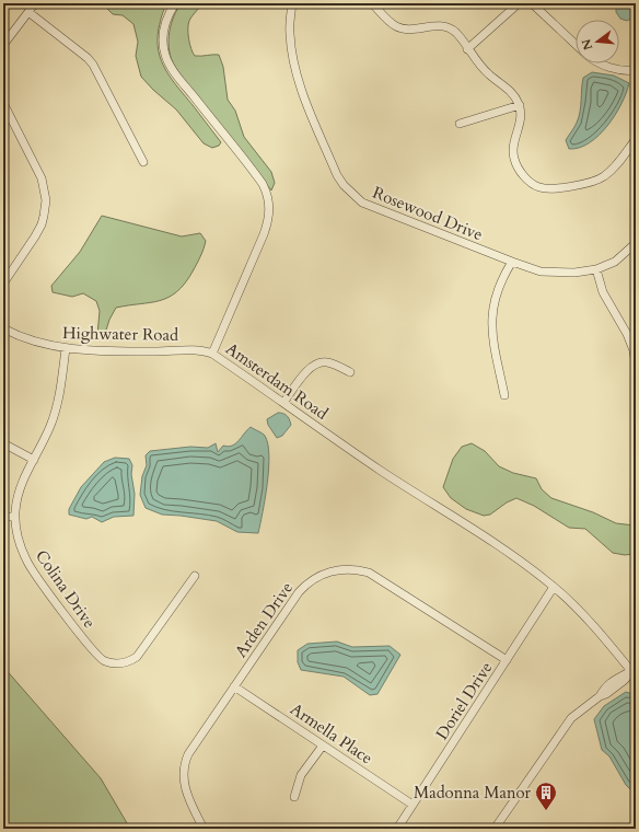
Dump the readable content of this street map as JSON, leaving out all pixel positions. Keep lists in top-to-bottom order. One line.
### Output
{"streets":{"street":["Rosewood Drive","Highwater Road","Amsterdam Road","Colina Drive","Arden Drive","Doriel Drive","Armella Place"]},"crossings":[["Highwater Road","Amsterdam Road"],["Highwater Road","Colina Drive"],["Amsterdam Road","Doriel Drive"],["Arden Drive","Doriel Drive"],["Arden Drive","Armella Place"],["Doriel Drive","Armella Place"]],"places":{"building":["Madonna Manor"]},"north":"left"}
